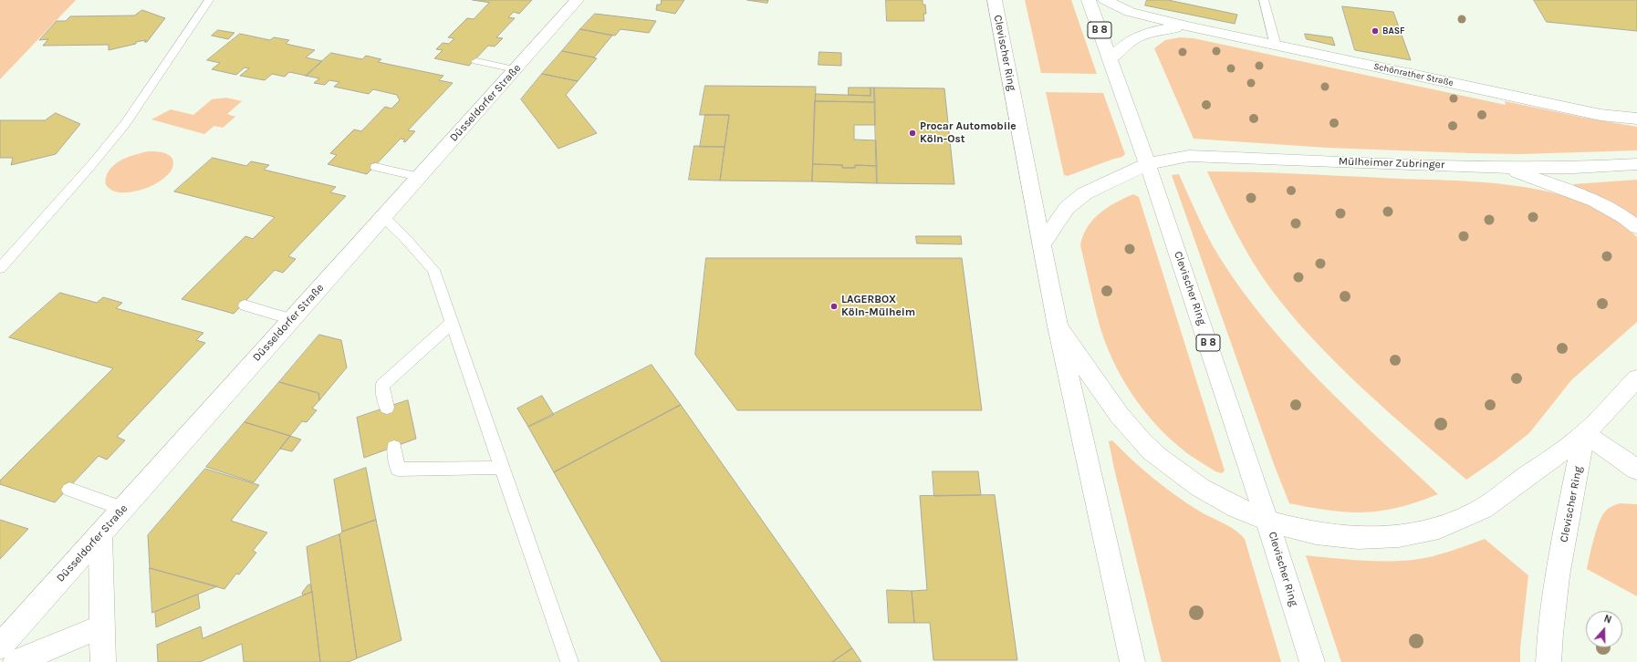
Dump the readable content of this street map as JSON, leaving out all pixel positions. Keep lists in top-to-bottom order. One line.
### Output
{"streets":{"main road":["B 8","Clevischer Ring","Schönrather Straße","Düsseldorfer Straße","Mülheimer Zubringer"]},"crossings":[["Clevischer Ring","Schönrather Straße"],["Clevischer Ring","Mülheimer Zubringer"]],"places":["BASF","Procar Automobile Köln-Ost","LAGERBOX Köln-Mülheim"],"north":"top"}
